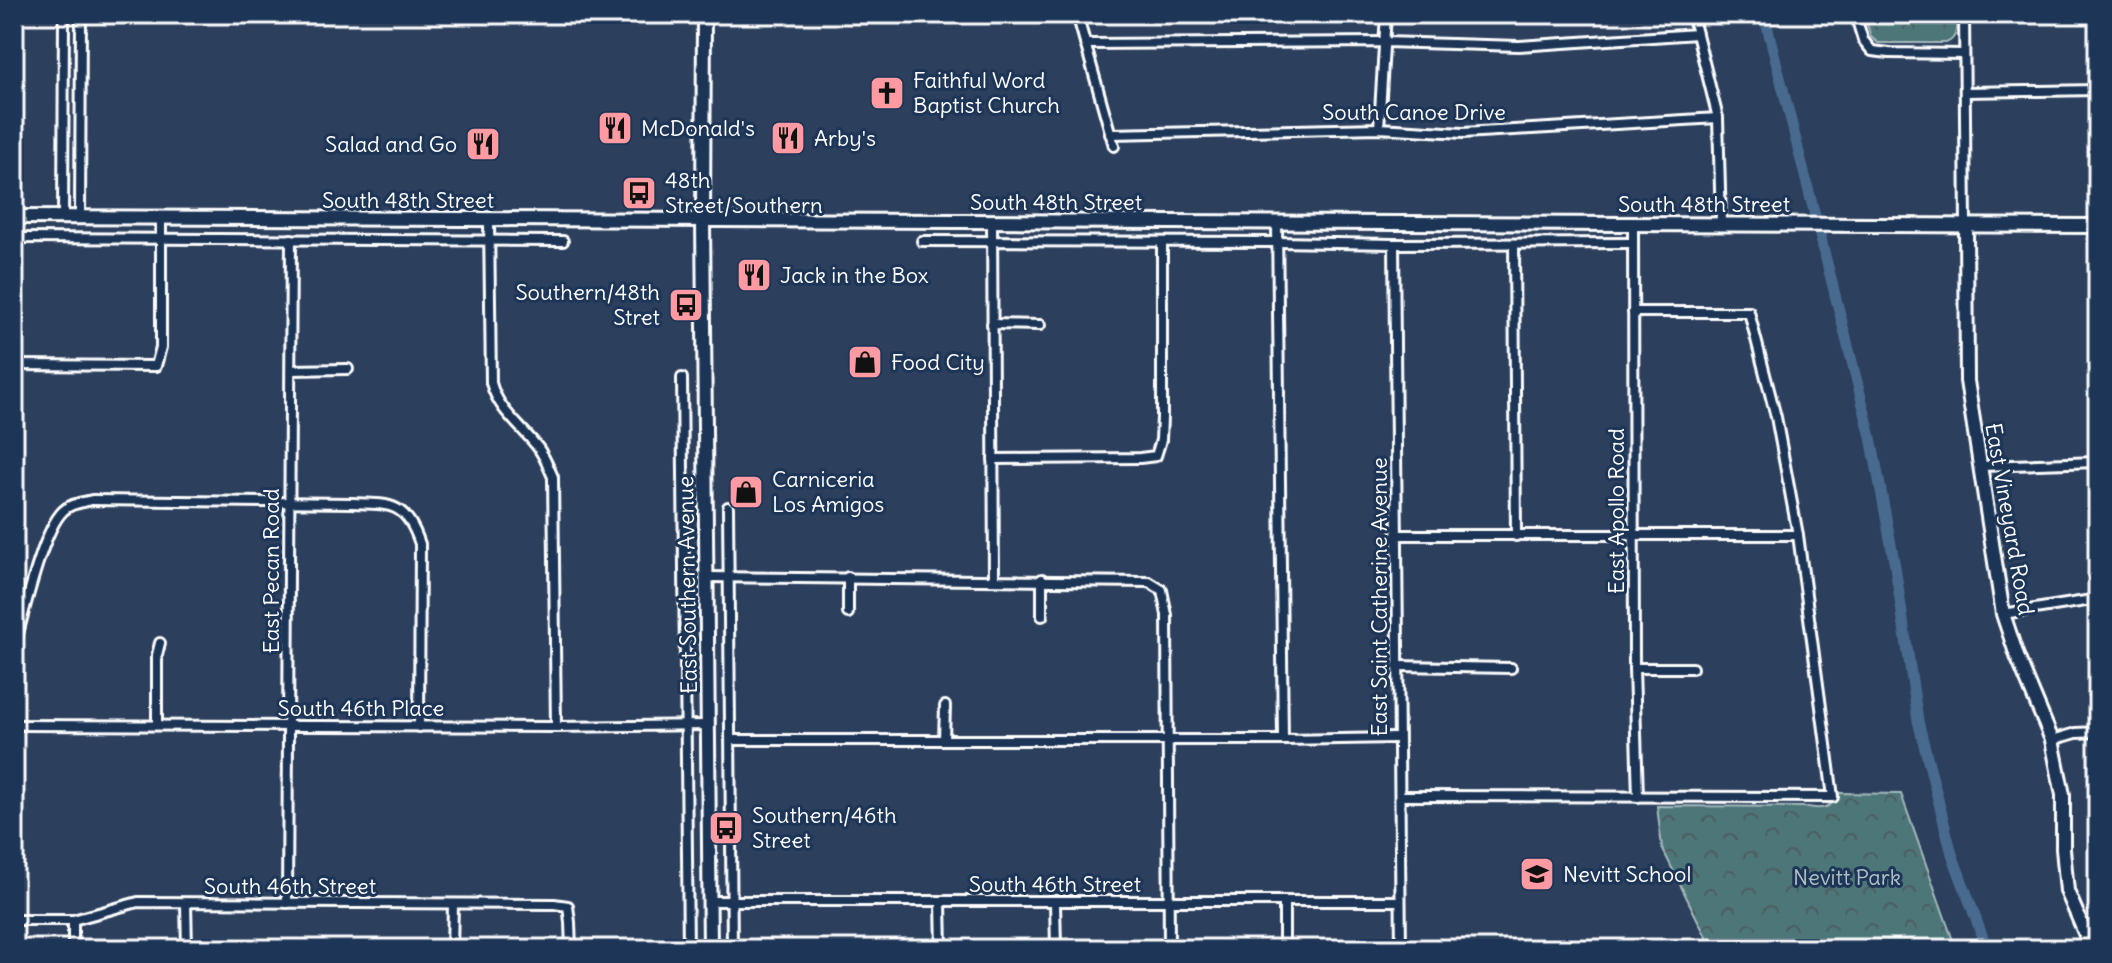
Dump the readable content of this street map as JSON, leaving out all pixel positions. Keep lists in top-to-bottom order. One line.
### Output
{"streets":{"main road":["South 48th Street","East Vineyard Road","East Southern Avenue"],"street":["South Canoe Drive","East Apollo Road","East Pecan Road","East Saint Catherine Avenue","South 46th Place","South 46th Street"]},"crossings":[["South 48th Street","East Apollo Road"],["South 48th Street","East Vineyard Road"],["South 48th Street","East Pecan Road"],["South 48th Street","East Southern Avenue"],["South 48th Street","East Saint Catherine Avenue"],["East Pecan Road","South 46th Place"],["East Pecan Road","South 46th Street"],["East Southern Avenue","South 46th Place"],["East Southern Avenue","South 46th Street"],["East Saint Catherine Avenue","South 46th Street"]],"parks":["Nevitt Park"],"places":{"church":["Faithful Word Baptist Church"],"restaurant":["McDonald's","Arby's","Salad and Go","Jack in the Box"],"bus stop":["48th Street/Southern","Southern/48th Stret","Southern/46th Street"],"shop":["Food City","Carniceria Los Amigos"],"school or university":["Nevitt School"]}}
